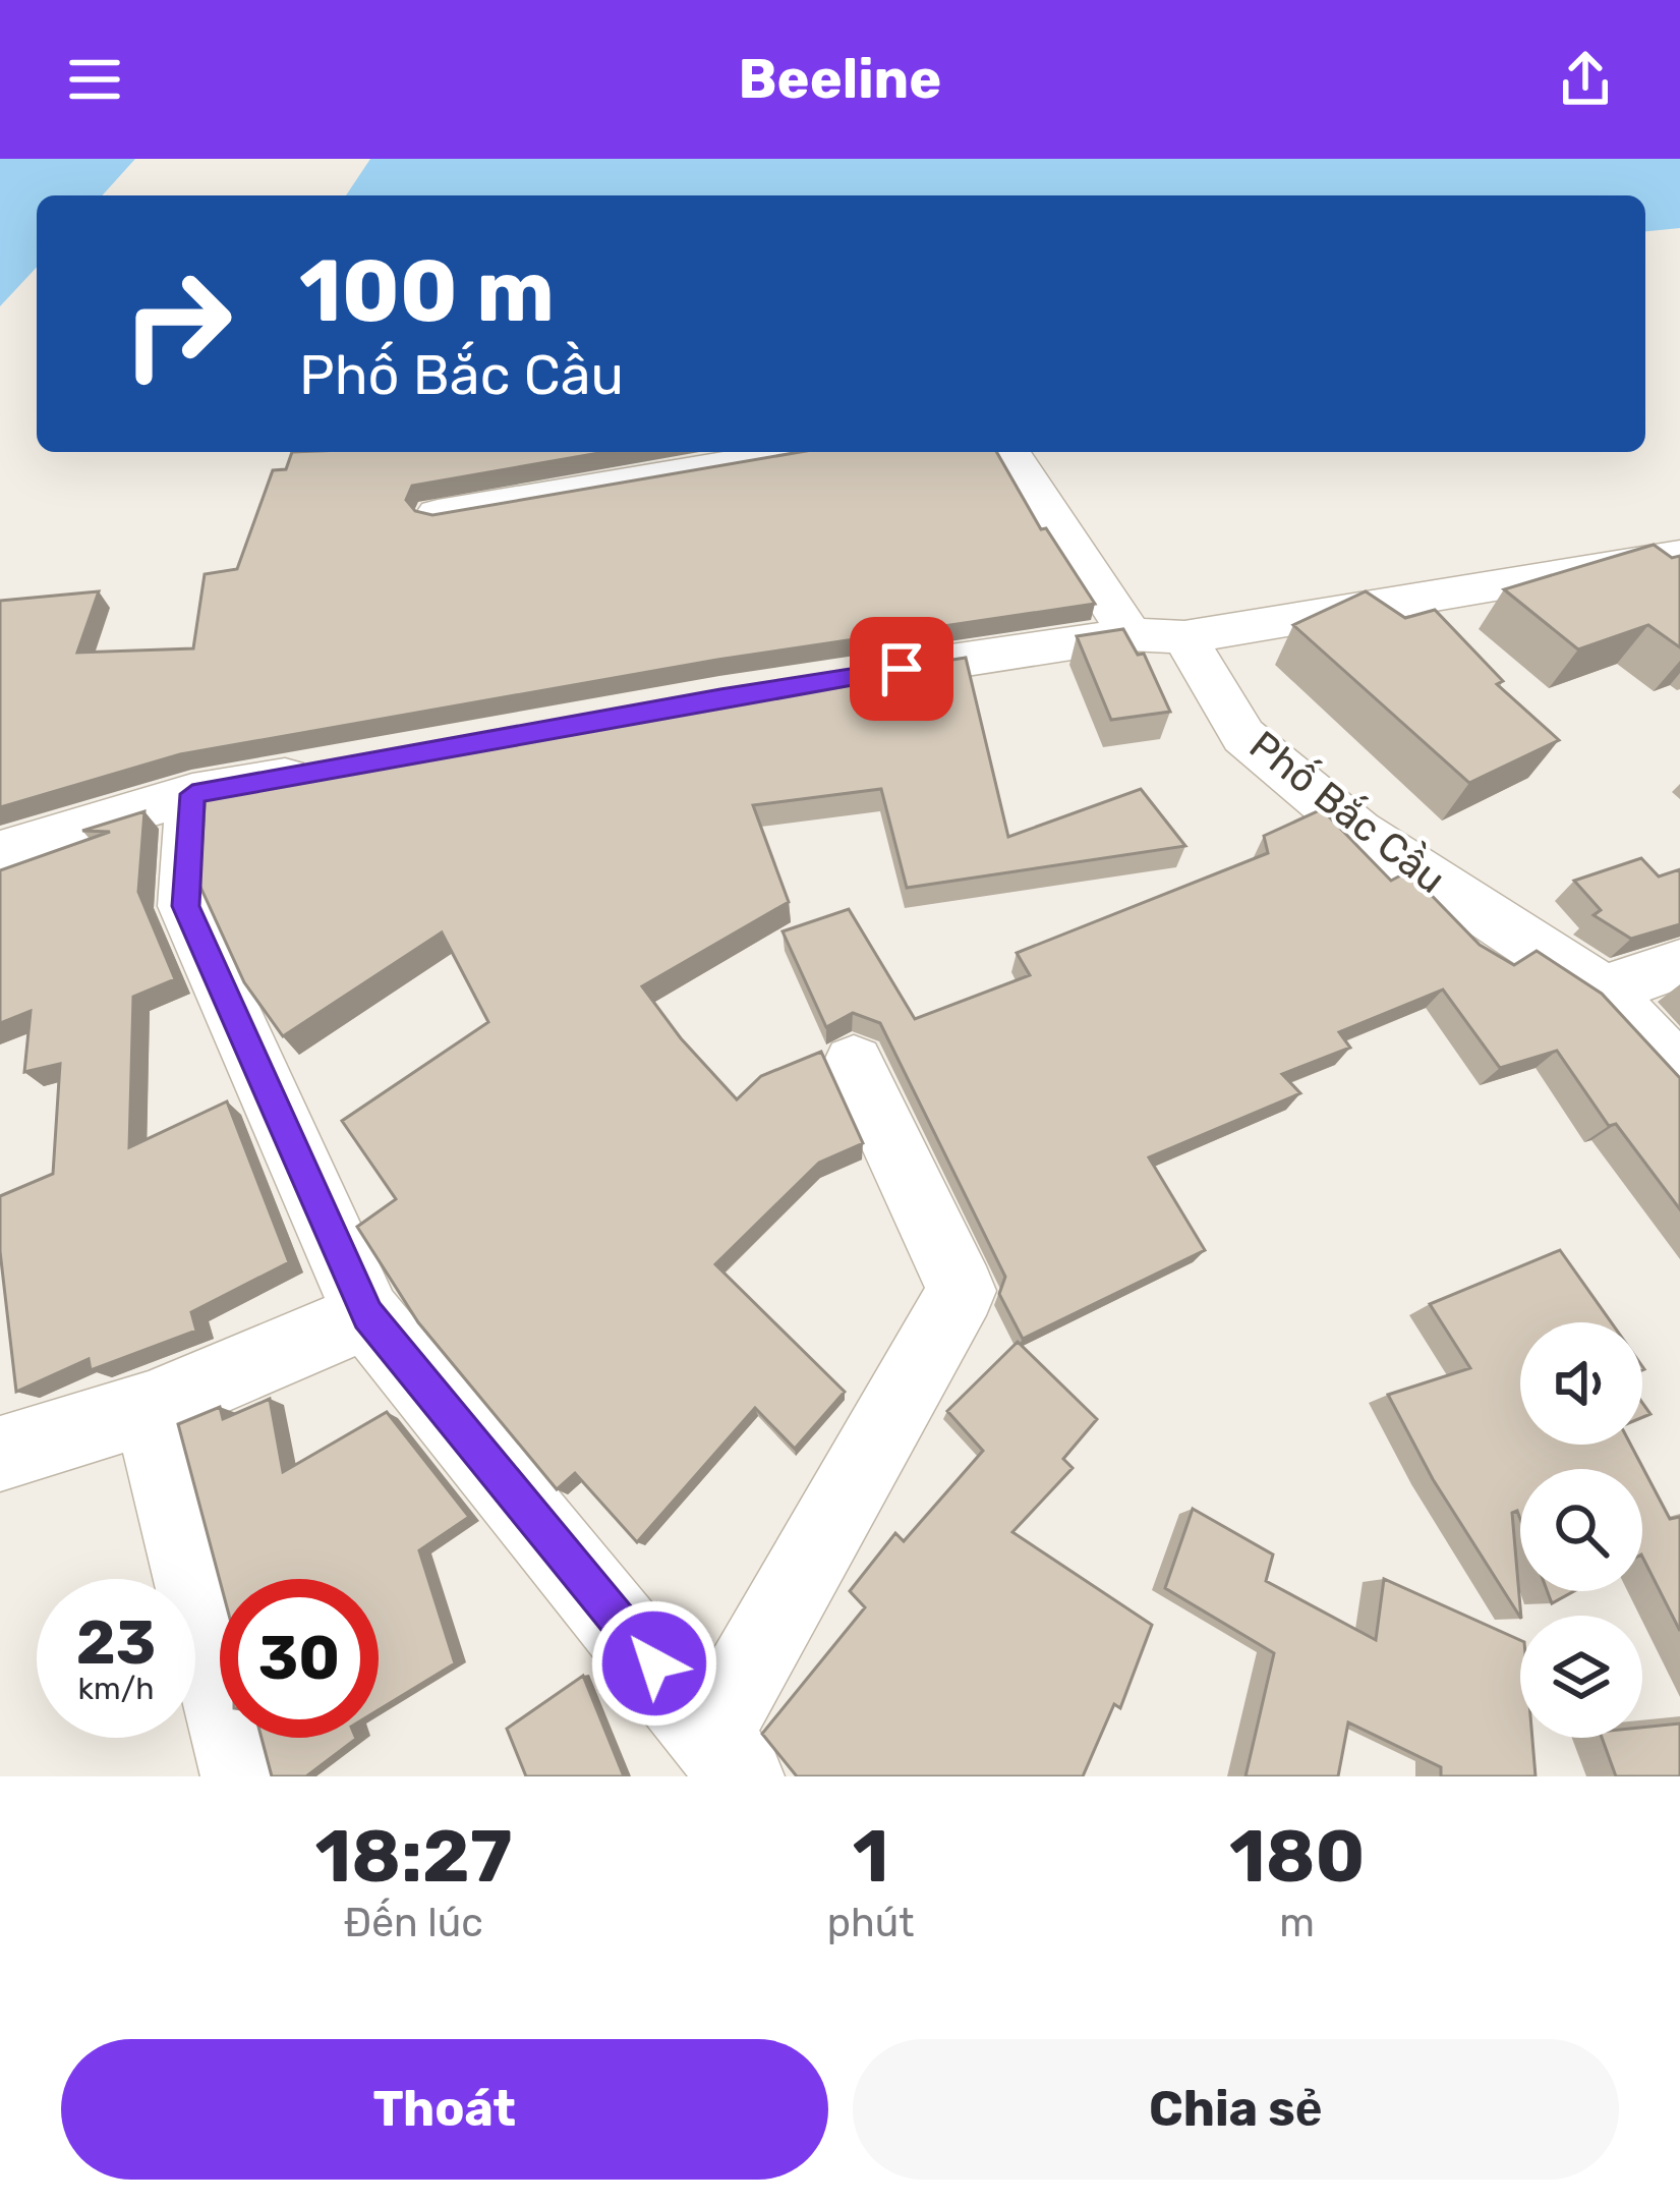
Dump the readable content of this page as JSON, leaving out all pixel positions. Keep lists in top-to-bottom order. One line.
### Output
{"streets":{"street":["Phố Bắc Cầu"]},"page":{"header":"Beeline","turn":["100 m","Phố Bắc Cầu"],"speed":"23 km/h","limit":"30","eta":["18:27","Đến lúc","1","phút","180","m"],"buttons":["Thoát","Chia sẻ"]}}
